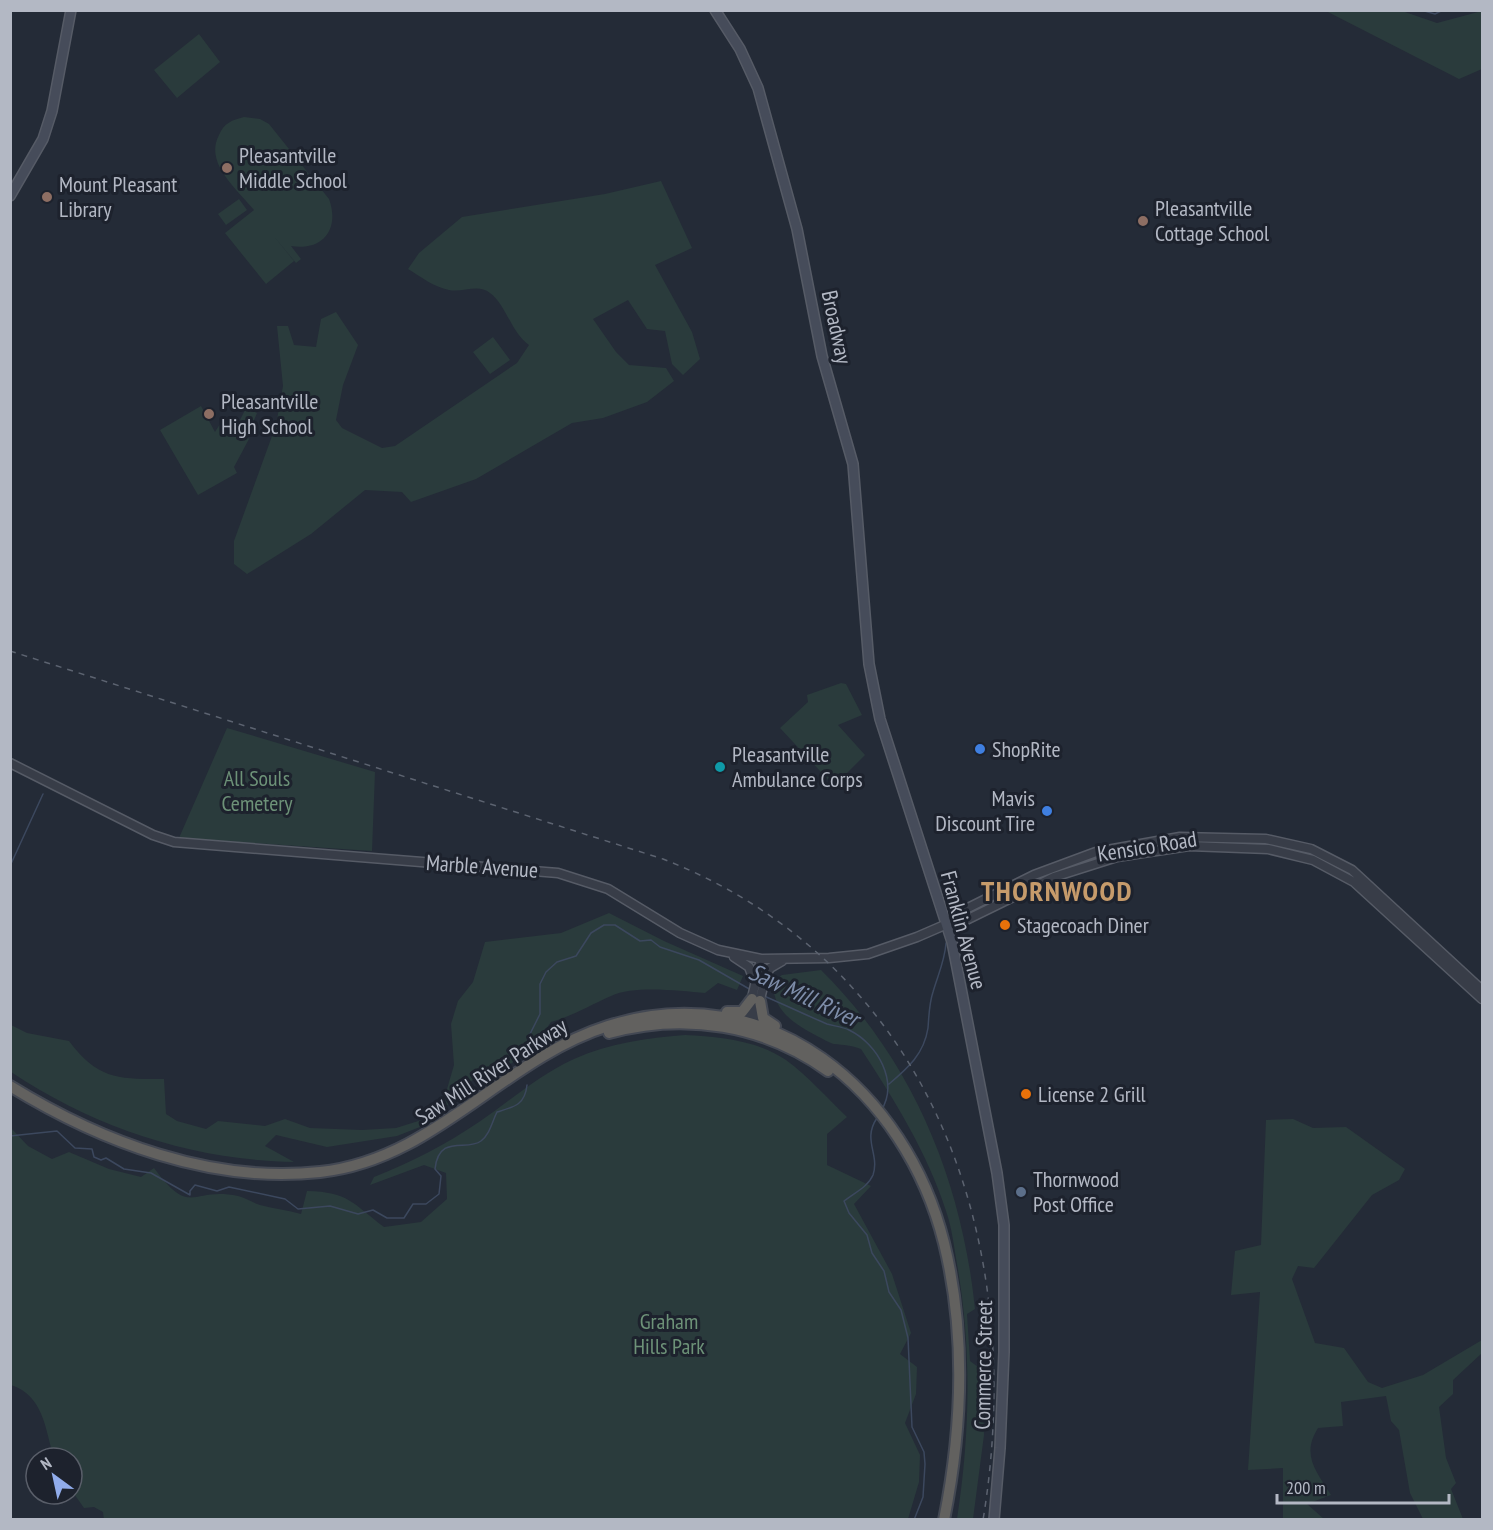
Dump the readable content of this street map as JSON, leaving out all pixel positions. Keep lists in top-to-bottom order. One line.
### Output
{"streets":{"highway":["Saw Mill River Parkway"],"main road":["Broadway","Franklin Avenue","Commerce Street"],"street":["Kensico Road","Marble Avenue"]},"crossings":[["Broadway","Franklin Avenue"],["Kensico Road","Marble Avenue"],["Kensico Road","Franklin Avenue"],["Marble Avenue","Franklin Avenue"],["Franklin Avenue","Commerce Street"]],"districts":["THORNWOOD"],"water":["Saw Mill River"],"parks":["All Souls Cemetery","Graham Hills Park"],"places":["Pleasantville Middle School","Mount Pleasant Library","Pleasantville Cottage School","Pleasantville High School","ShopRite","Pleasantville Ambulance Corps","Mavis Discount Tire","Stagecoach Diner","License 2 Grill","Thornwood Post Office"],"scale_bar":"200 m","north":"top left"}
